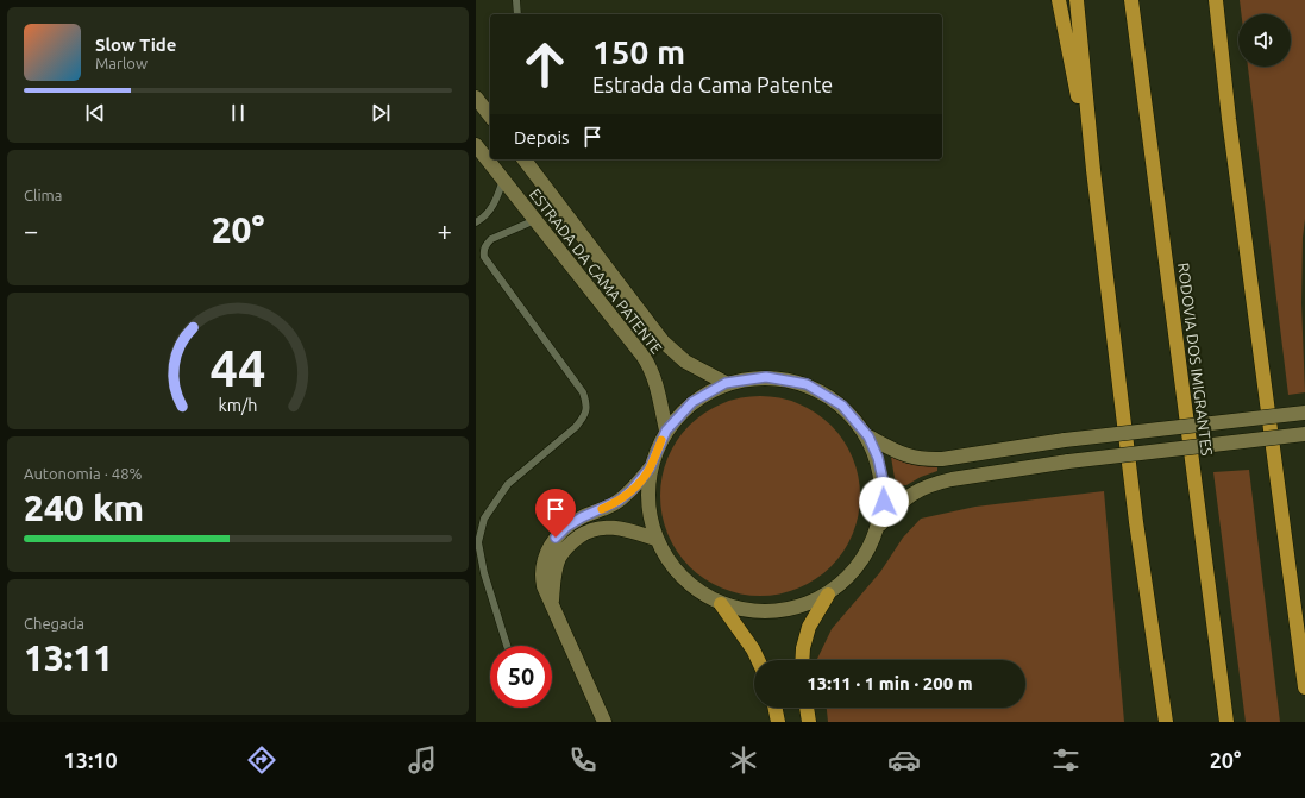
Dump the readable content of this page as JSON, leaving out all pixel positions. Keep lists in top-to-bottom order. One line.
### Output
{"streets":{"highway":["RODOVIA DOS IMIGRANTES"],"main road":["ESTRADA DA CAMA PATENTE"]},"page":{"turn":["150 m","Estrada da Cama Patente"],"song":["Slow Tide","Marlow"],"then":"Depois","tile":["Clima",["Autonomia · 48%","240 km"],["Chegada","13:11"]],"heat":["−","20°","+"],"limit":"50","trip":"13:11 · 1 min · 200 m","tabs":["13:10","20°"],"gauge":["44","km/h"]}}
